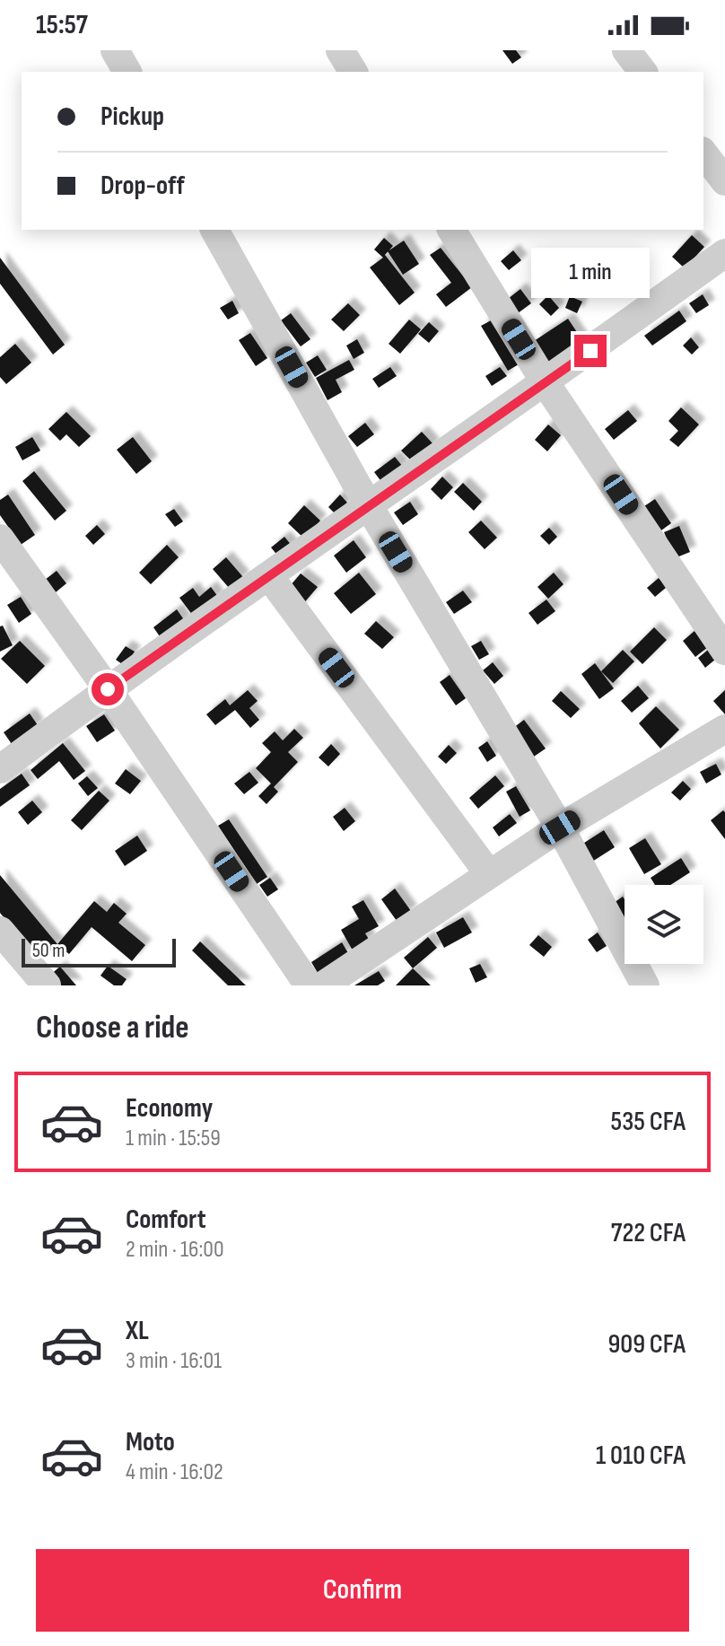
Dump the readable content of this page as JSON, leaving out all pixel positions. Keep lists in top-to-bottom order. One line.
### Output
{"scale_bar":"50 m","page":{"status":"15:57","banner":["Pickup","Drop-off"],"bubble":"1 min","scale":"50 m","heading":"Choose a ride","list":[{"name":"Economy","note":"1 min · 15:59","value":"535 CFA"},{"name":"Comfort","note":"2 min · 16:00","value":"722 CFA"},{"name":"XL","note":"3 min · 16:01","value":"909 CFA"},{"name":"Moto","note":"4 min · 16:02","value":"1 010 CFA"}],"buttons":"Confirm"}}
